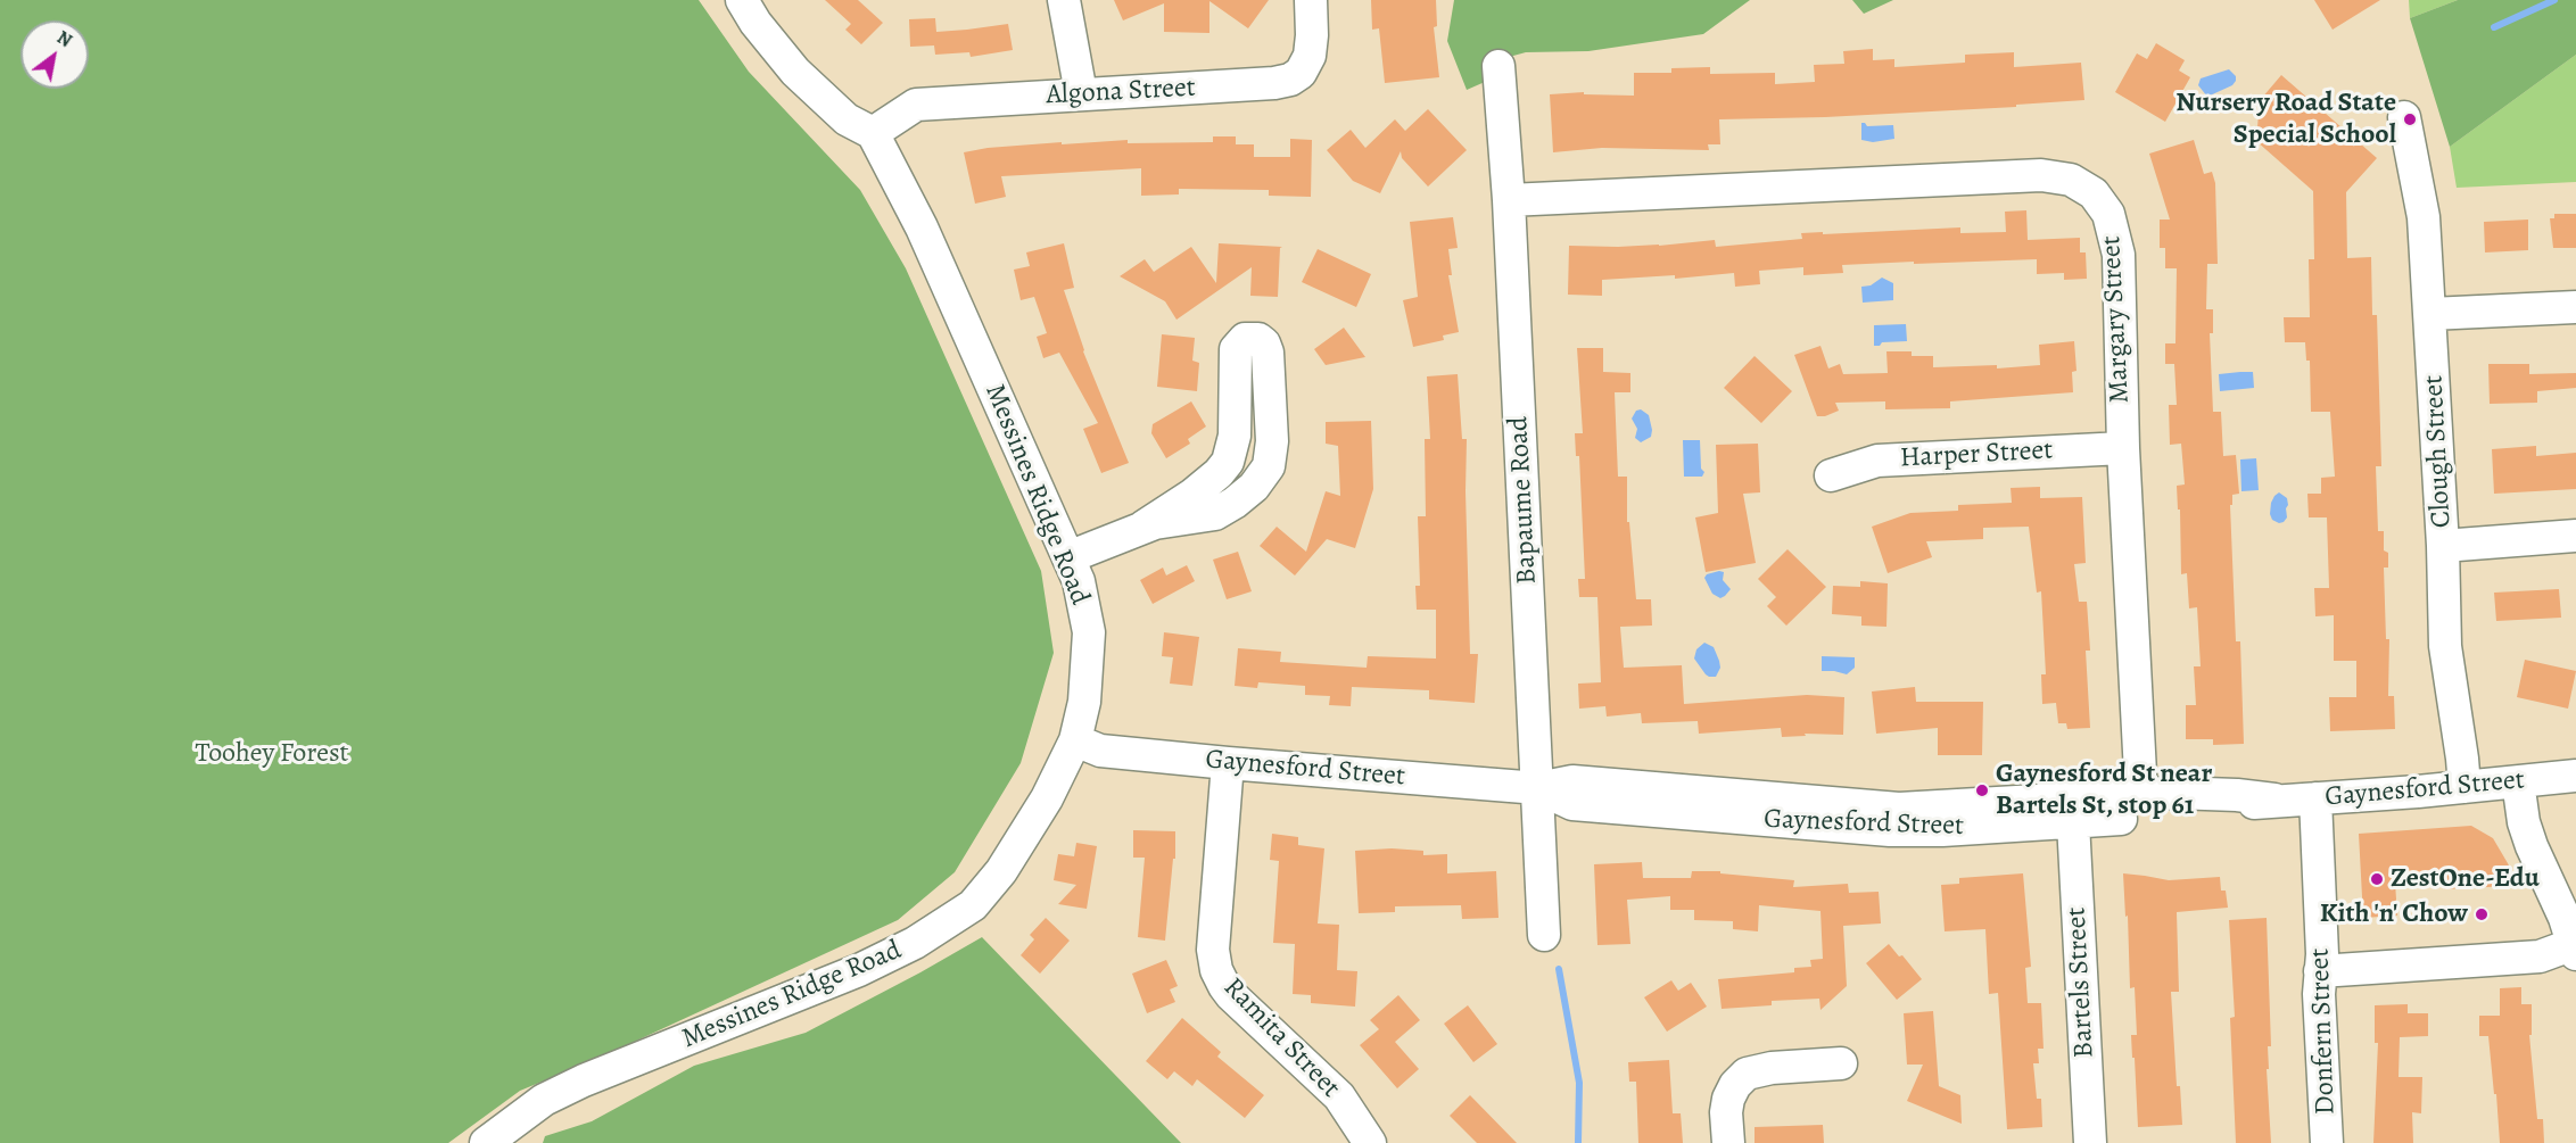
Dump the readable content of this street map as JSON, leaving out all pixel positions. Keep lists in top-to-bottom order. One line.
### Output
{"streets":{"street":["Algona Street","Margary Street","Clough Street","Harper Street","Messines Ridge Road","Bapaume Road","Gaynesford Street","Bartels Street","Donfern Street","Ramita Street"]},"crossings":[["Algona Street","Messines Ridge Road"],["Margary Street","Harper Street"],["Margary Street","Bapaume Road"],["Margary Street","Gaynesford Street"],["Clough Street","Gaynesford Street"],["Messines Ridge Road","Gaynesford Street"],["Bapaume Road","Gaynesford Street"],["Gaynesford Street","Bartels Street"],["Gaynesford Street","Donfern Street"],["Gaynesford Street","Ramita Street"]],"parks":["Toohey Forest"],"places":["Nursery Road State Special School","Gaynesford St near Bartels St, stop 61","ZestOne-Edu","Kith 'n' Chow"],"north":"top right"}
